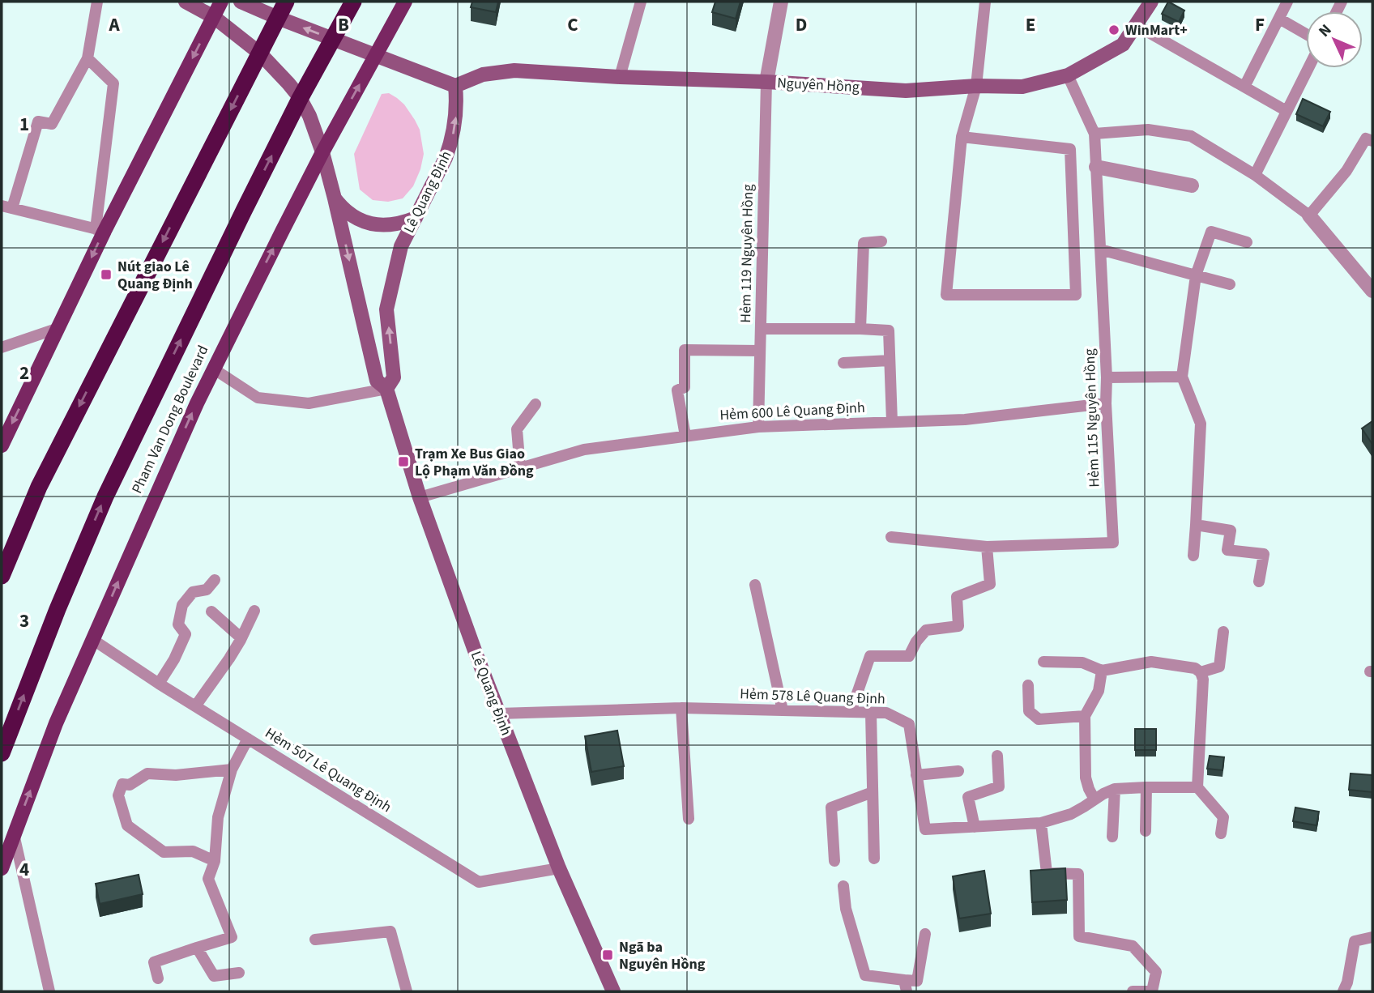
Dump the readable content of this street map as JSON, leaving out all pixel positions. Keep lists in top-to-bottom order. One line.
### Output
{"streets":{"highway":["Pham Van Dong Boulevard"],"main road":["Nguyên Hồng","Lê Quang Định"],"lane":["Hẻm 119 Nguyên Hồng","Hẻm 600 Lê Quang Định","Hẻm 115 Nguyên Hồng","Hẻm 578 Lê Quang Định","Hẻm 507 Lê Quang Định"]},"crossings":[["Nguyên Hồng","Lê Quang Định"],["Nguyên Hồng","Hẻm 119 Nguyên Hồng"],["Nguyên Hồng","Hẻm 115 Nguyên Hồng"],["Nguyên Hồng","Pham Van Dong Boulevard"],["Lê Quang Định","Hẻm 600 Lê Quang Định"],["Lê Quang Định","Pham Van Dong Boulevard"],["Lê Quang Định","Hẻm 578 Lê Quang Định"],["Lê Quang Định","Hẻm 507 Lê Quang Định"],["Hẻm 119 Nguyên Hồng","Hẻm 600 Lê Quang Định"],["Hẻm 600 Lê Quang Định","Hẻm 115 Nguyên Hồng"],["Pham Van Dong Boulevard","Hẻm 507 Lê Quang Định"]],"places":{"other":["WinMart+"],"transit":["Nút giao Lê Quang Định","Trạm Xe Bus Giao Lộ Phạm Văn Đồng","Ngã ba Nguyên Hồng"]},"north":"top left","grid":{"columns":["A","B","C","D","E","F"],"rows":["1","2","3","4"]}}
